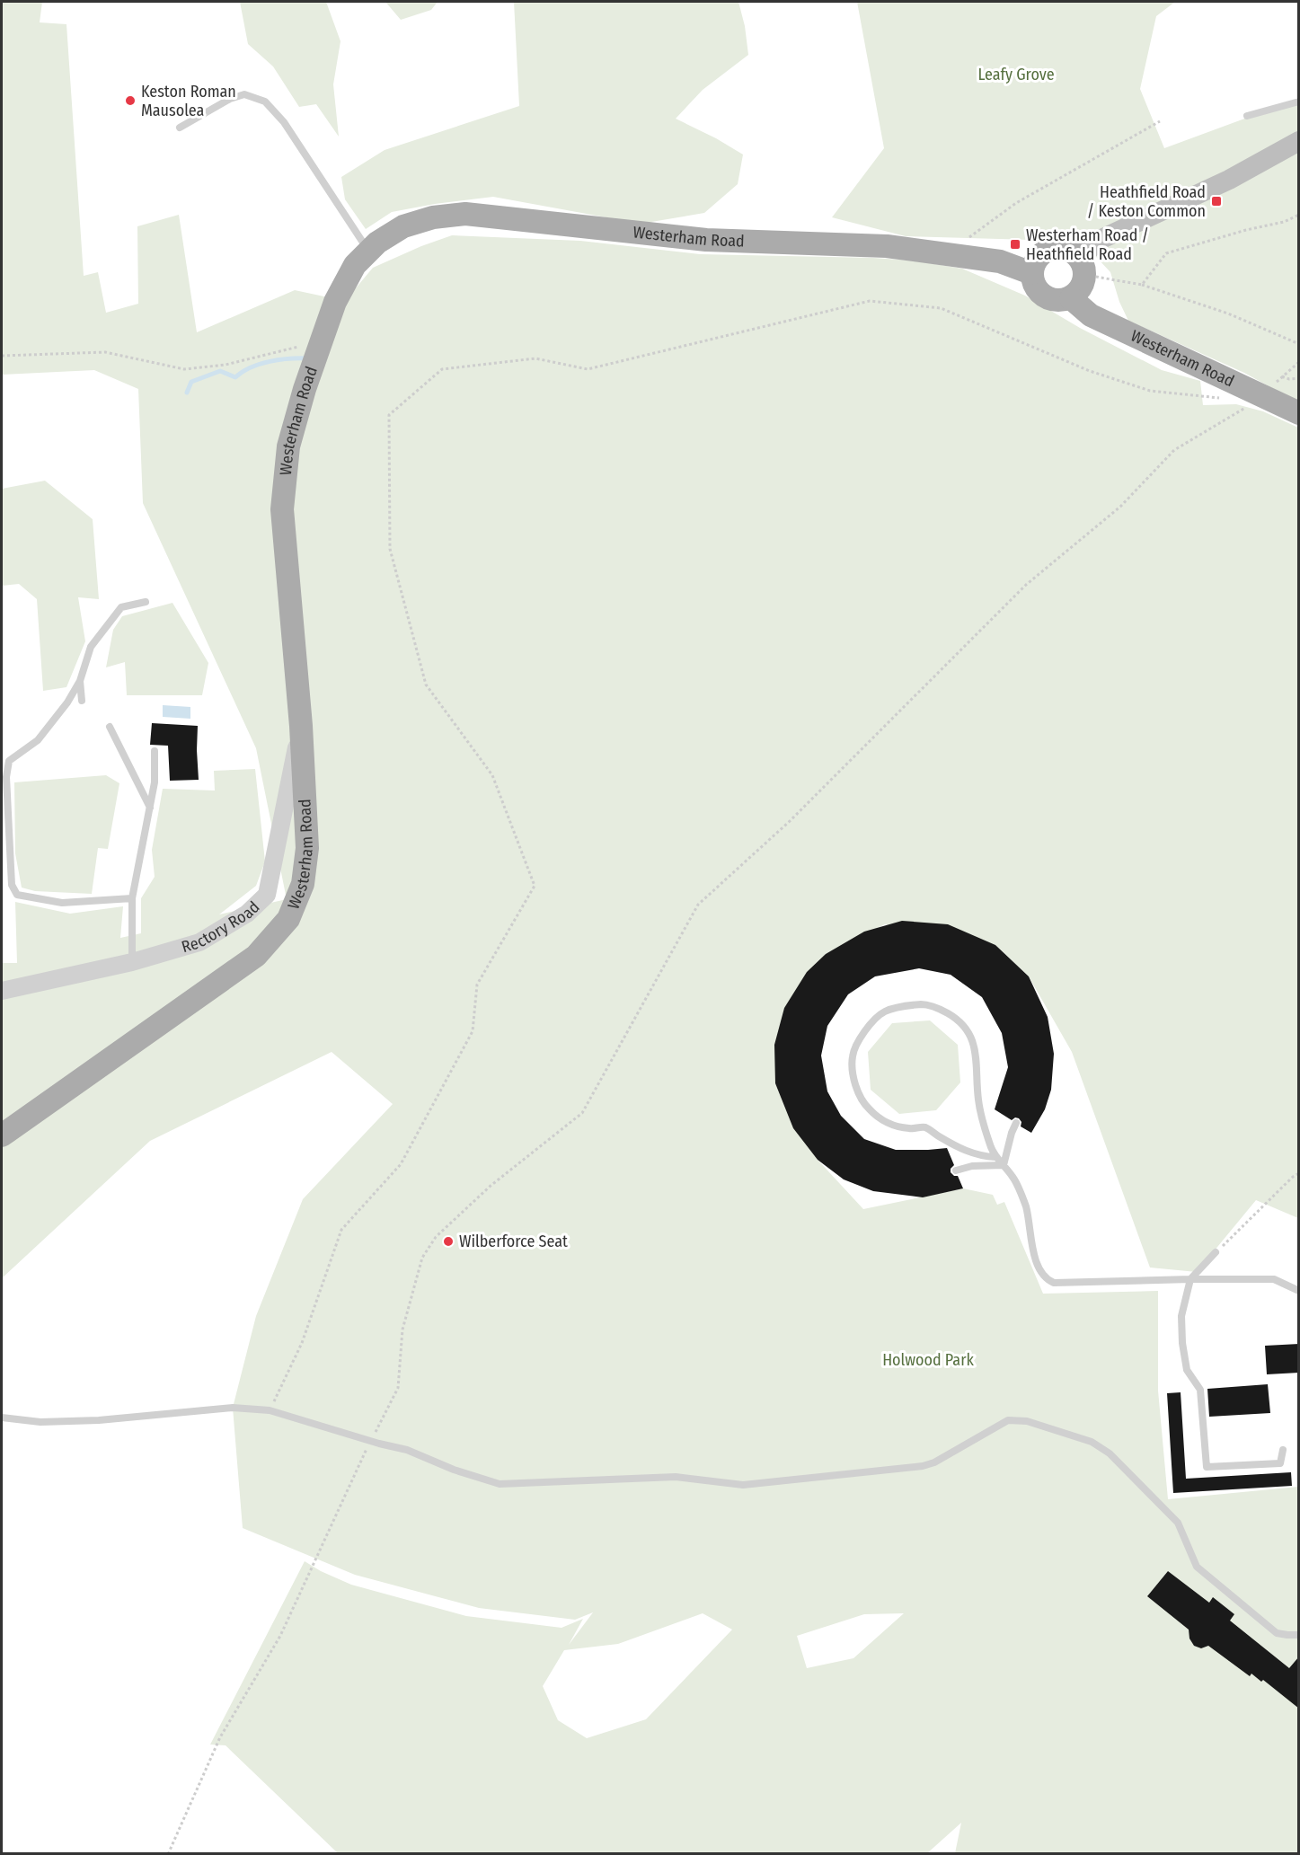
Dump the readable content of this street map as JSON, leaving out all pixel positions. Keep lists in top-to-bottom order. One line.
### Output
{"streets":{"main road":["Westerham Road"],"street":["Rectory Road"]},"crossings":[["Westerham Road","Rectory Road"]],"parks":["Leafy Grove","Holwood Park"],"places":{"other":["Keston Roman Mausolea","Wilberforce Seat"],"transit":["Heathfield Road / Keston Common","Westerham Road / Heathfield Road"]}}
